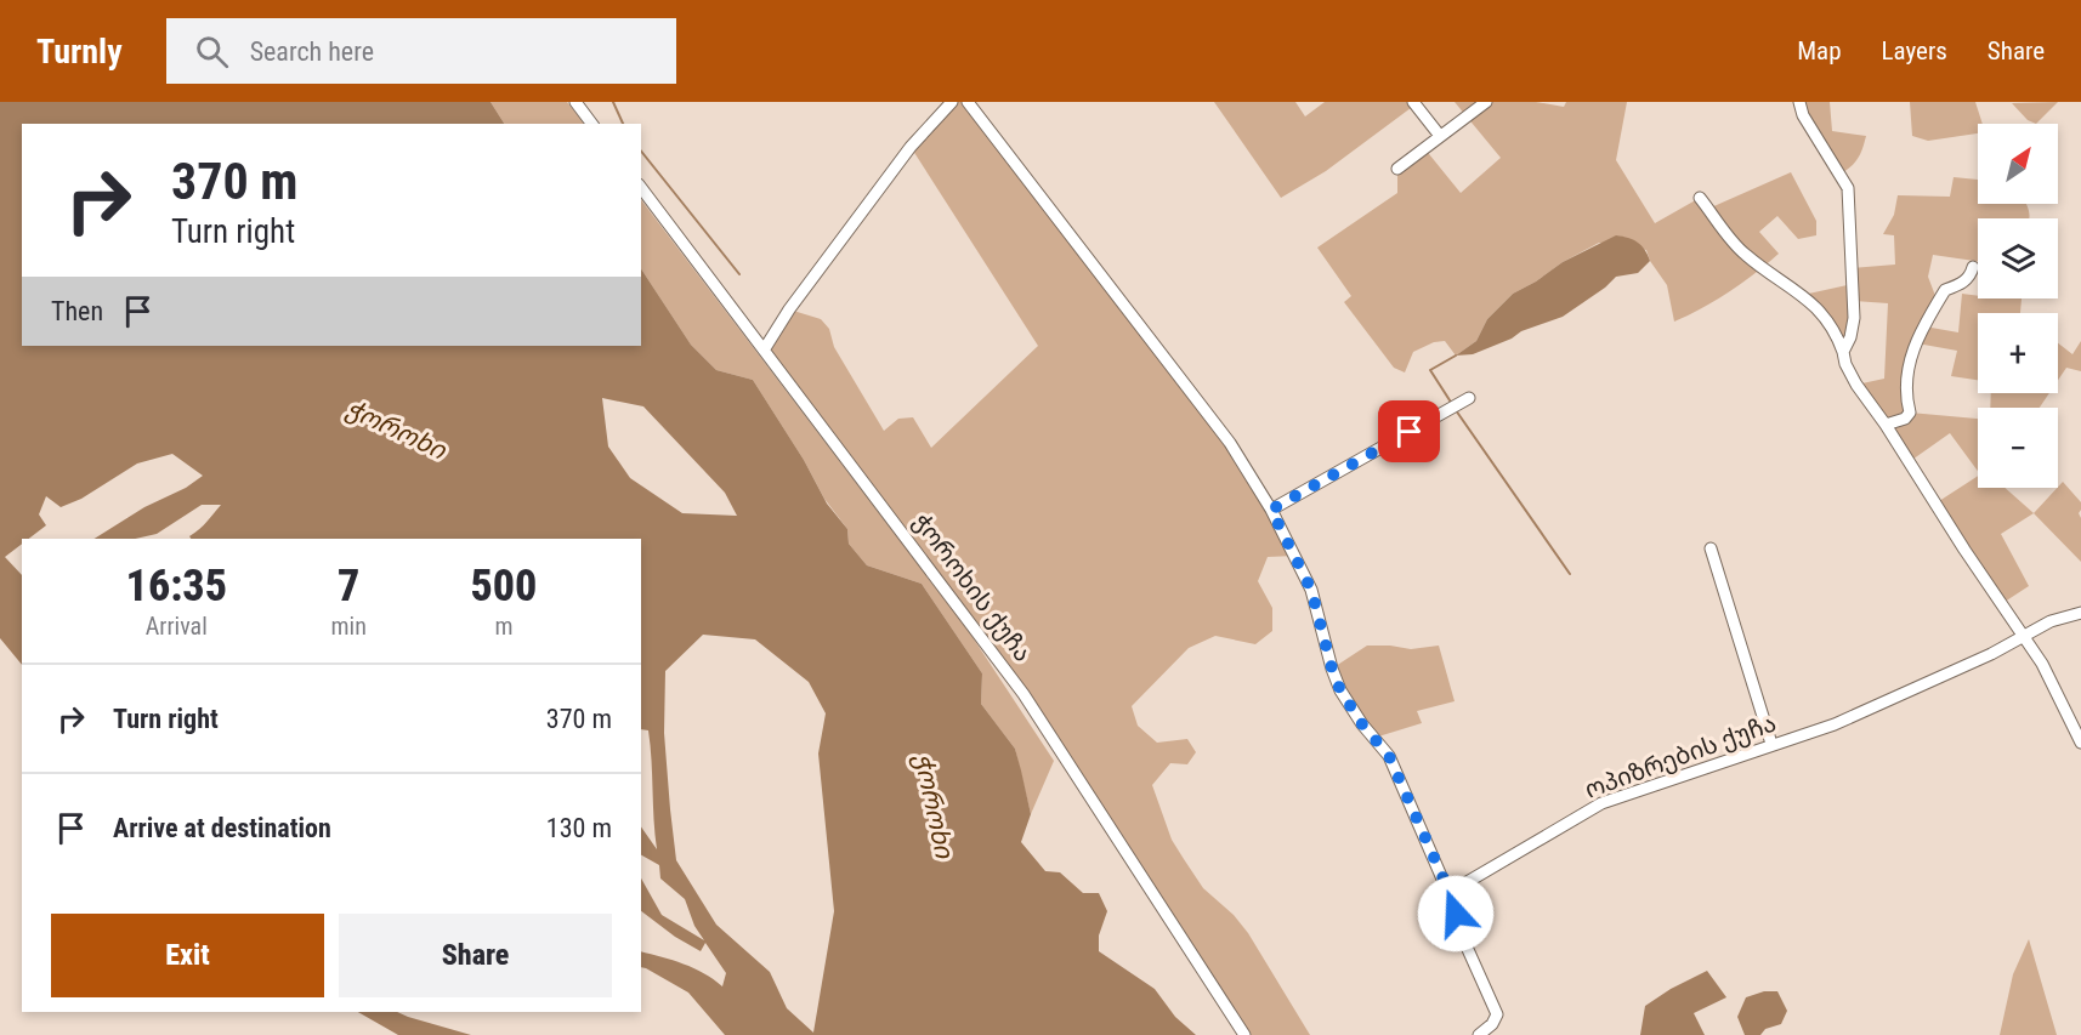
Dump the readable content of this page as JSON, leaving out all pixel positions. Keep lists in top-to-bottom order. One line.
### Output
{"streets":{"street":["ჭოროხის ქუჩა","ოპიზრების ქუჩა"]},"water":["ჭოროხი"],"north":"top right","page":{"header":"Turnly","search":"Search here","nav":["Map","Layers","Share"],"map_buttons":["+","−"],"turn":["370 m","Turn right"],"then":"Then","eta":["16:35","Arrival","7","min","500","m"],"list":[{"name":"Turn right","value":"370 m"},{"name":"Arrive at destination","value":"130 m"}],"buttons":["Exit","Share"]}}
